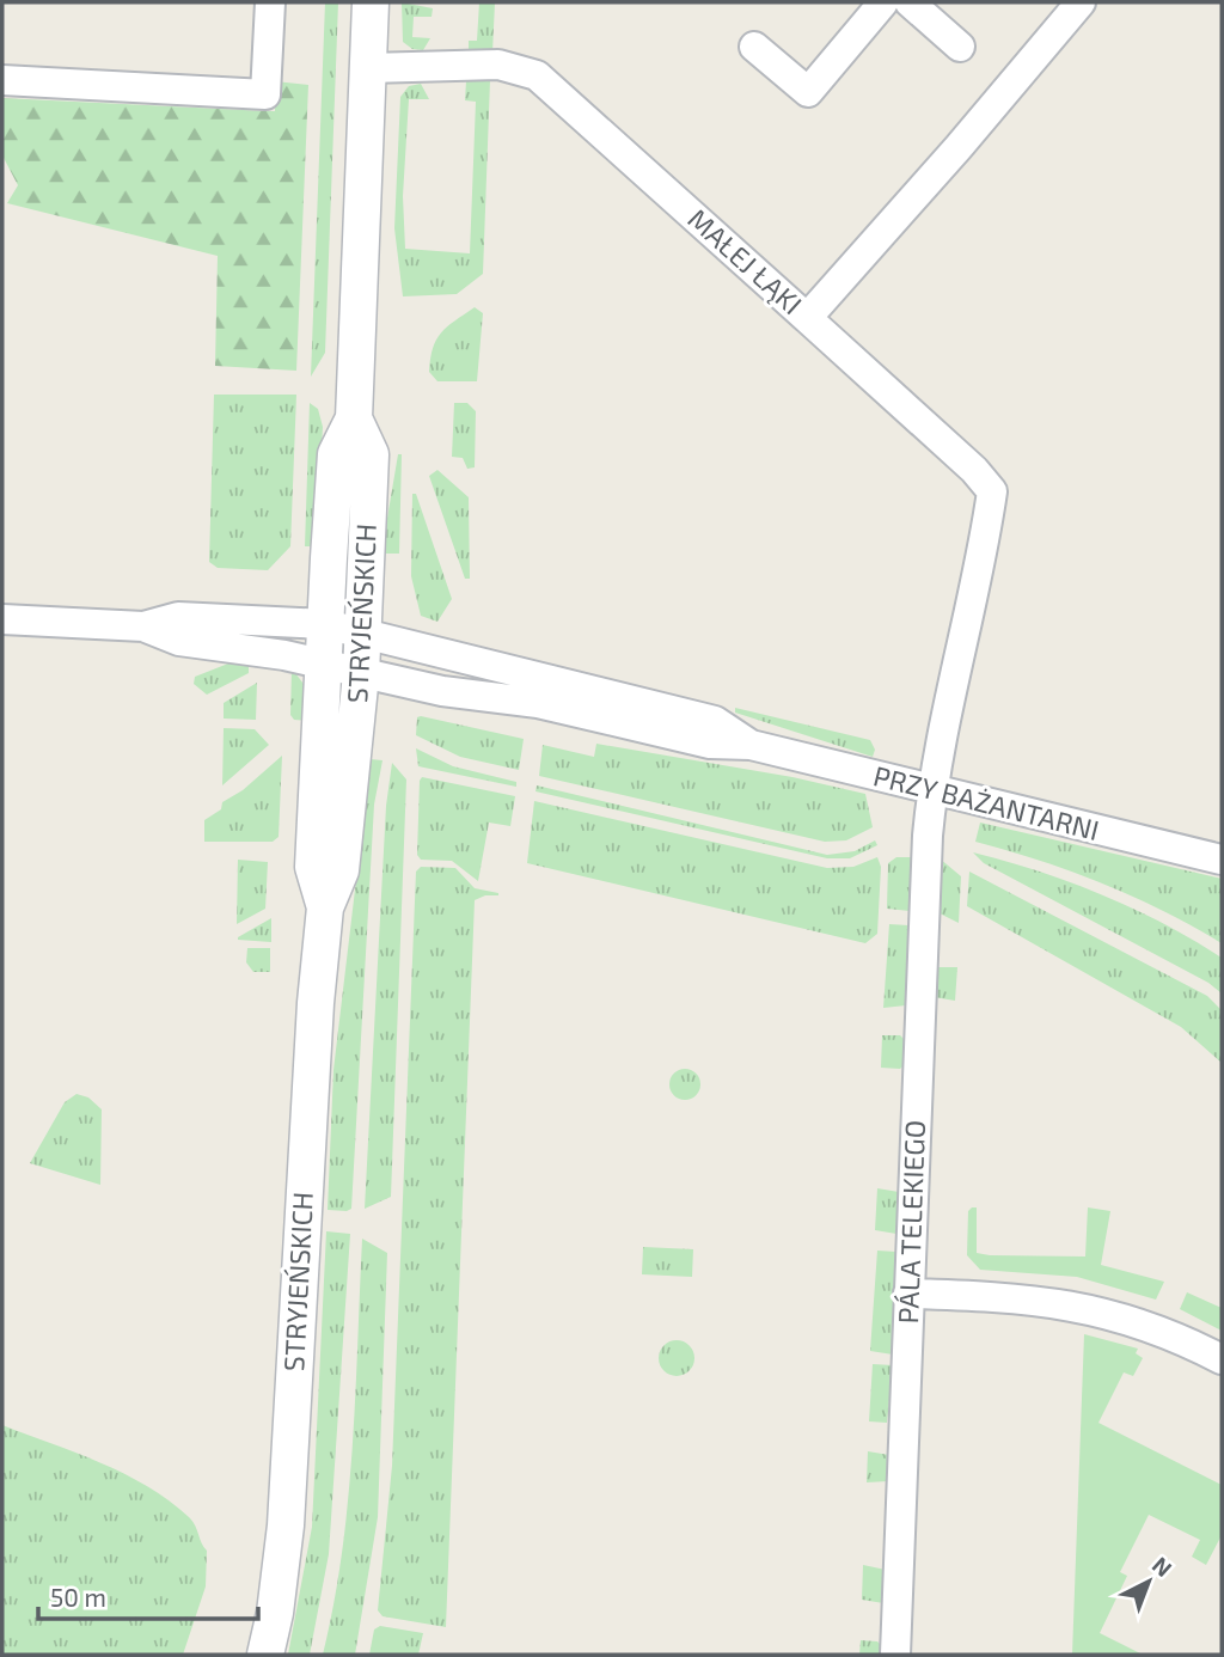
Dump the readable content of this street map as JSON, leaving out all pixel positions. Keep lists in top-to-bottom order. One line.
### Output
{"streets":{"street":["MAŁEJ ŁĄKI","STRYJEŃSKICH","PRZY BAŻANTARNI","PÁLA TELEKIEGO"]},"crossings":[["MAŁEJ ŁĄKI","STRYJEŃSKICH"],["MAŁEJ ŁĄKI","PÁLA TELEKIEGO"],["STRYJEŃSKICH","PRZY BAŻANTARNI"],["PRZY BAŻANTARNI","PÁLA TELEKIEGO"]],"scale_bar":"50 m","north":"top right"}
